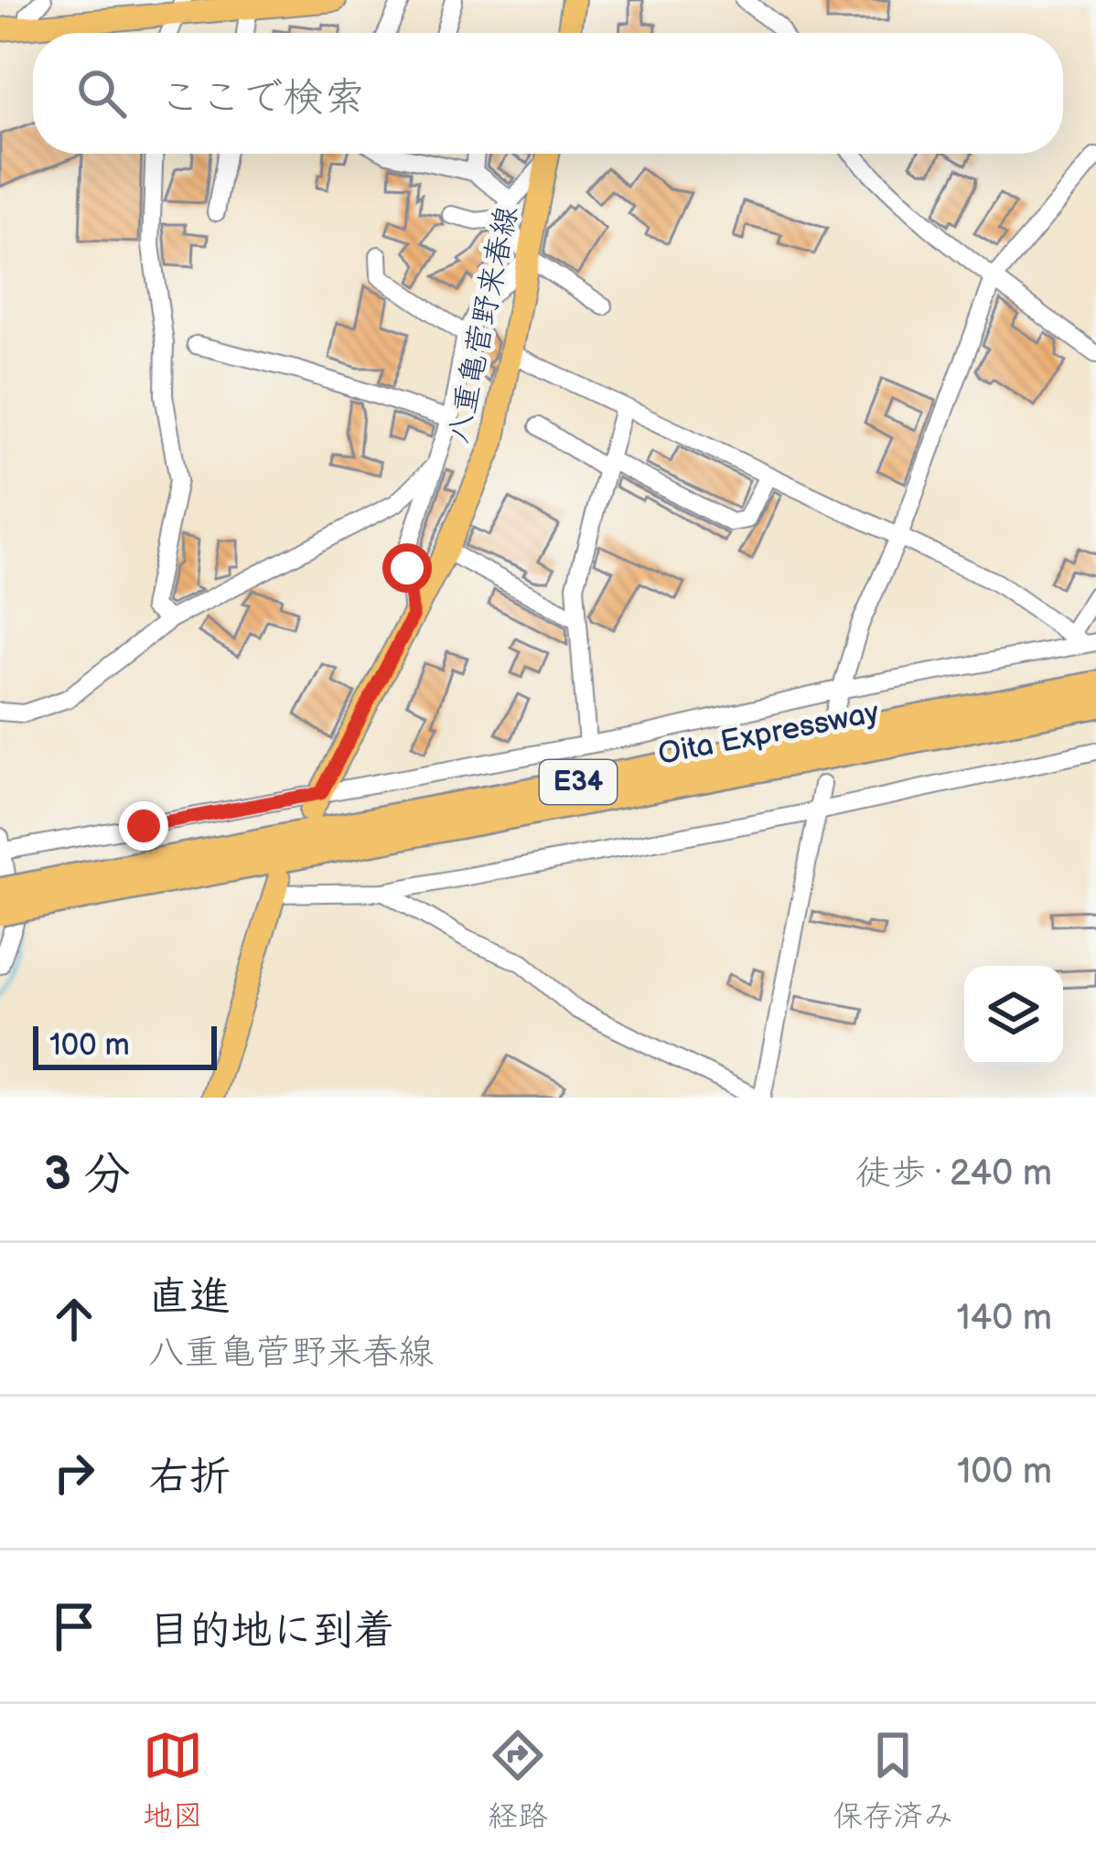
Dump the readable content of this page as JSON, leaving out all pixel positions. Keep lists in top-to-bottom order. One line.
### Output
{"streets":{"highway":["Oita Expressway","E34"],"main road":["八重亀菅野来春線"]},"scale_bar":"100 m","page":{"search":"ここで検索","scale":"100 m","heading":["3 分","徒歩 · 240 m"],"list":[["直進","八重亀菅野来春線","140 m"],["右折","100 m"],"目的地に到着"],"nav":["地図","経路","保存済み"]}}
